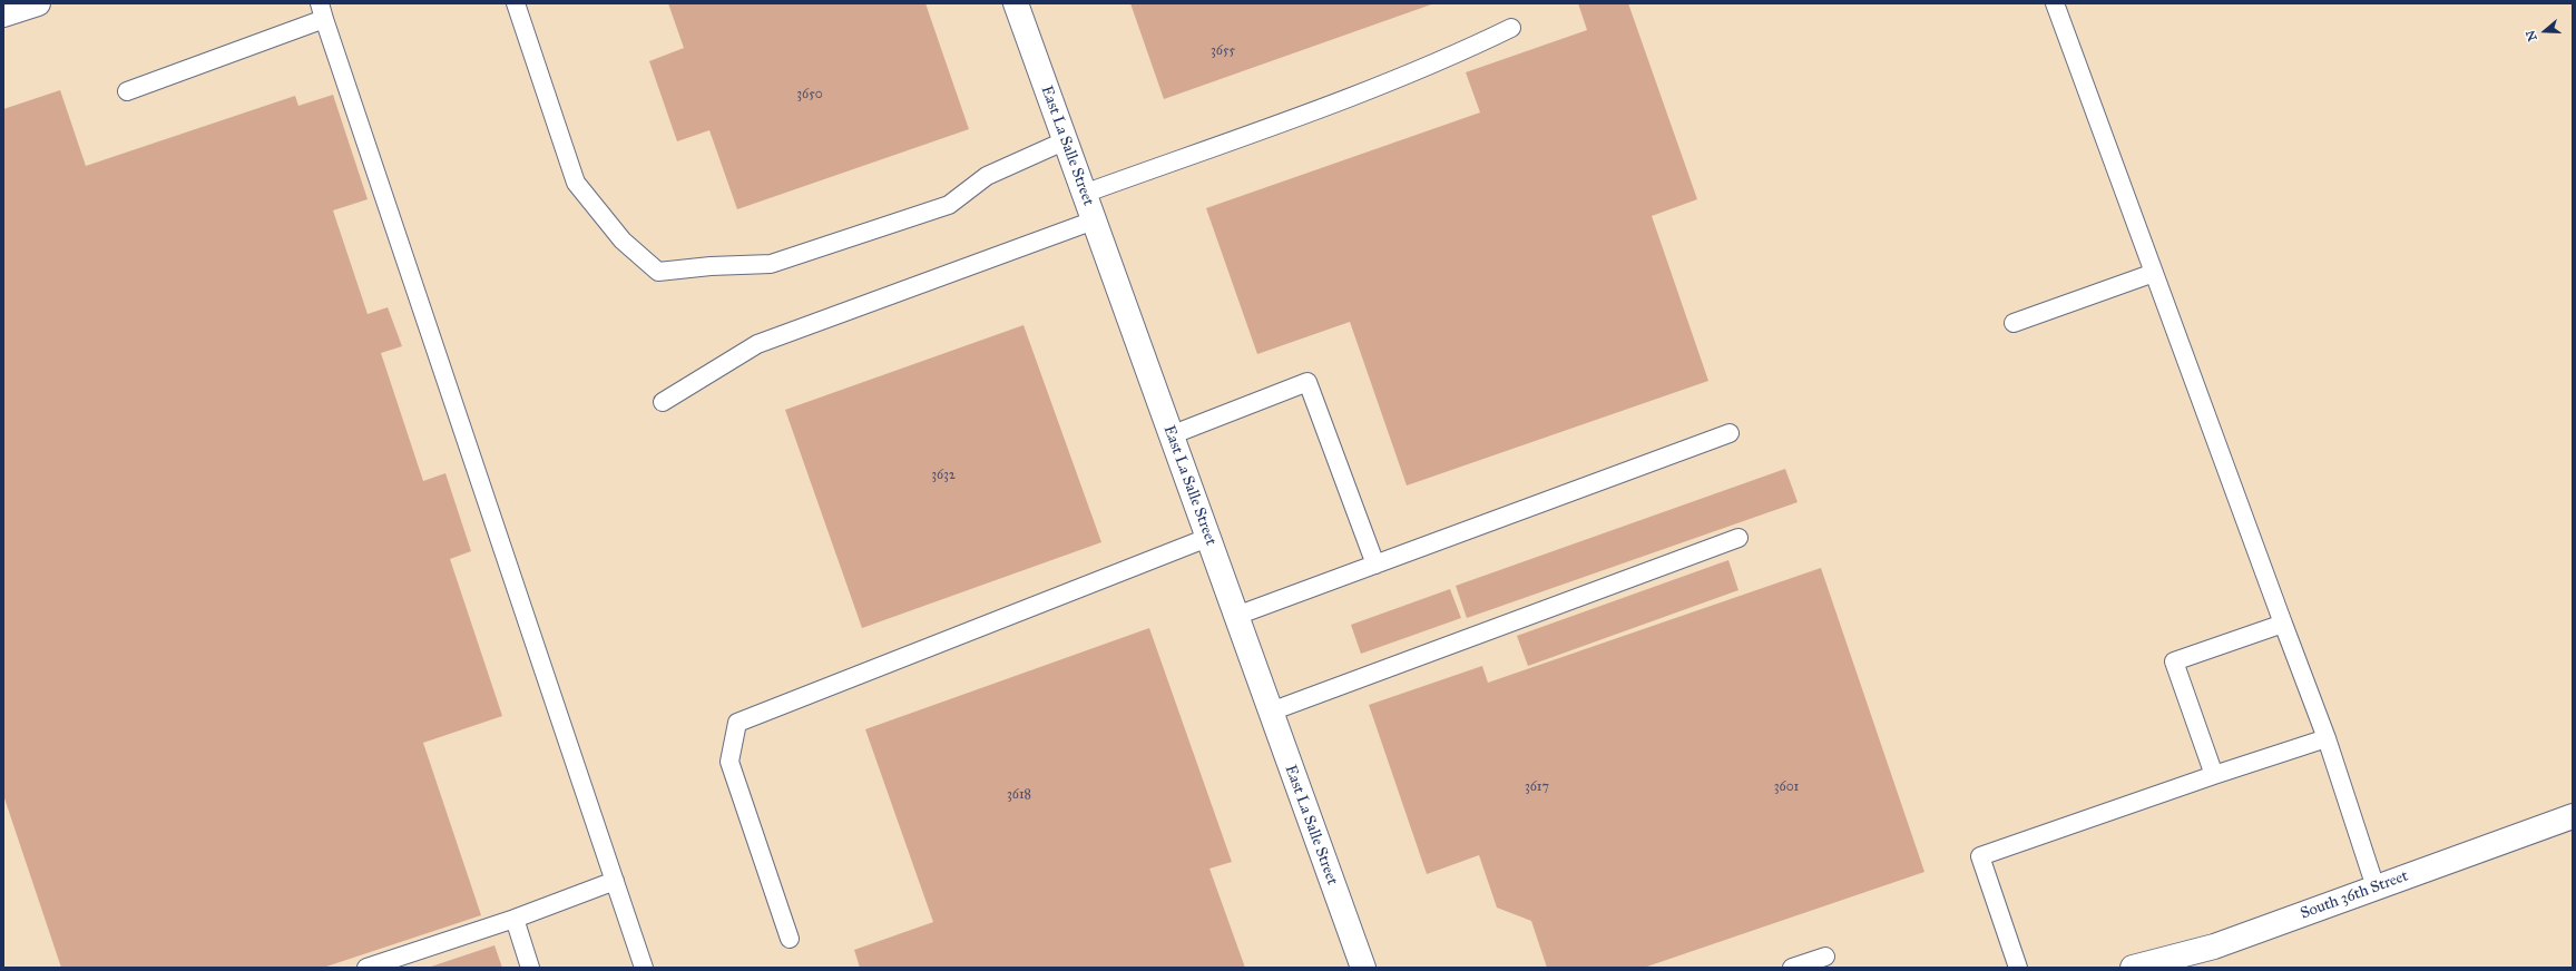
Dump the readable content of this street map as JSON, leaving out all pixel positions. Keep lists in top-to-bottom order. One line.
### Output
{"streets":{"street":["East La Salle Street","South 36th Street"]},"house_numbers":["3655","3650","3632","3617","3601","3618"],"north":"left"}
